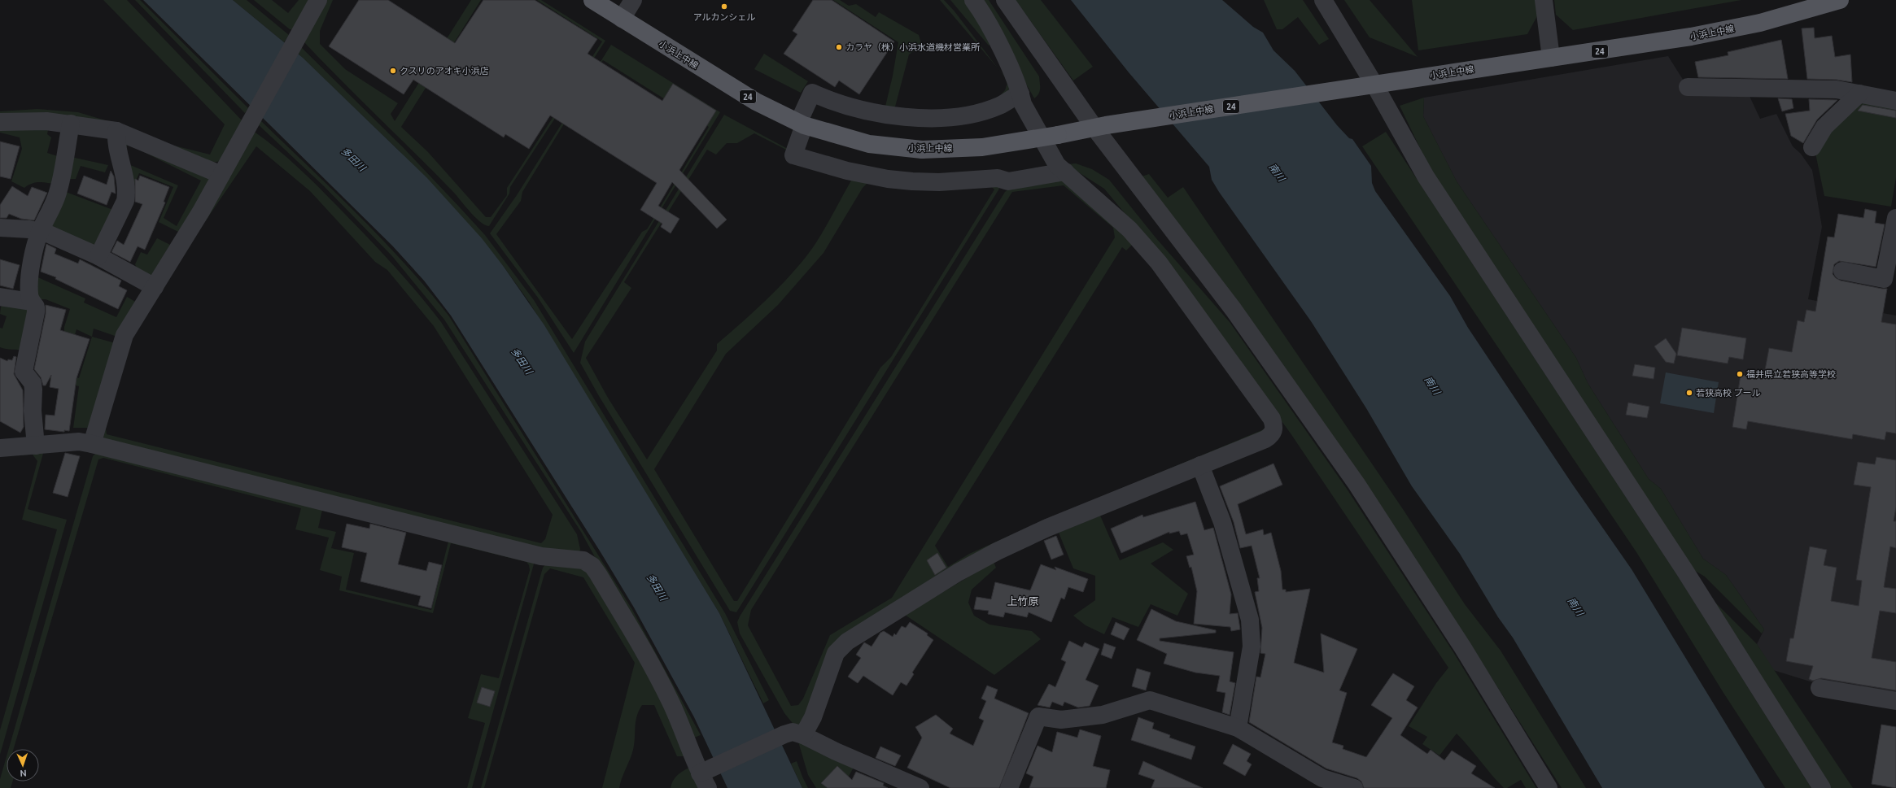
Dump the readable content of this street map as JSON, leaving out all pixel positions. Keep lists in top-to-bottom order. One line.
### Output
{"streets":{"main road":["小浜上中線","24"]},"districts":["上竹原"],"water":["多田川","南川"],"places":["アルカンシェル","カラヤ（株）小浜水道機材営業所","クスリのアオキ小浜店","福井県立若狭高等学校","若狭高校 プール"],"north":"bottom"}
